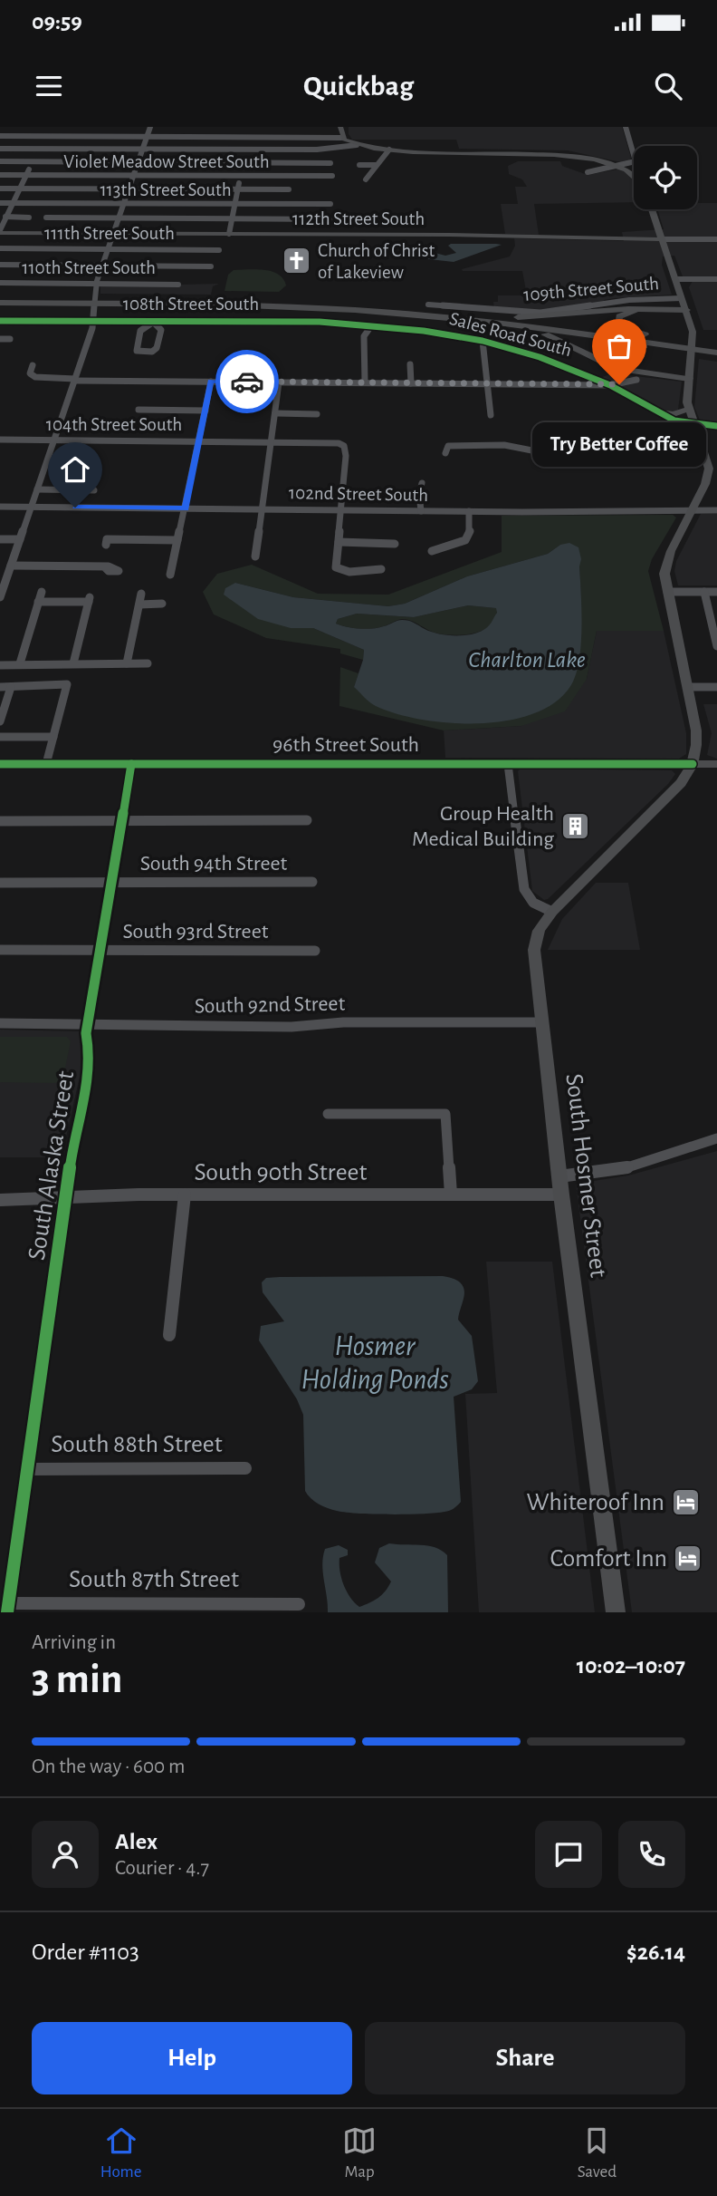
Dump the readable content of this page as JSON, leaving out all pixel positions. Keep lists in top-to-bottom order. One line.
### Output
{"streets":{"main road":["112th Street South","96th Street South","South Hosmer Street"],"street":["Violet Meadow Street South","113th Street South","111th Street South","110th Street South","109th Street South","108th Street South","Sales Road South","104th Street South","102nd Street South","South 94th Street","South 93rd Street","South 92nd Street","South Alaska Street","South 90th Street","South 88th Street","South 87th Street"]},"crossings":[["108th Street South","Sales Road South"],["104th Street South","102nd Street South"],["96th Street South","South Alaska Street"],["96th Street South","South Hosmer Street"],["South 94th Street","South Alaska Street"],["South 93rd Street","South Alaska Street"],["South 92nd Street","South Alaska Street"],["South 92nd Street","South Hosmer Street"],["South Alaska Street","South 90th Street"],["South Alaska Street","South 88th Street"],["South Alaska Street","South 87th Street"],["South 90th Street","South Hosmer Street"]],"water":["Charlton Lake","Hosmer Holding Ponds"],"places":{"church":["Church of Christ of Lakeview"],"other":["Try Better Coffee"],"building":["Group Health Medical Building"],"hotel":["Whiteroof Inn","Comfort Inn"]},"page":{"status":"09:59","header":"Quickbag","bubble":"Try Better Coffee","heading":["3 min","Arriving in","10:02–10:07"],"panel":["Alex","Courier · 4.7","Order #1103","$26.14"],"bar":"On the way · 600 m","buttons":["Help","Share"],"tabs":["Home","Map","Saved"]}}
